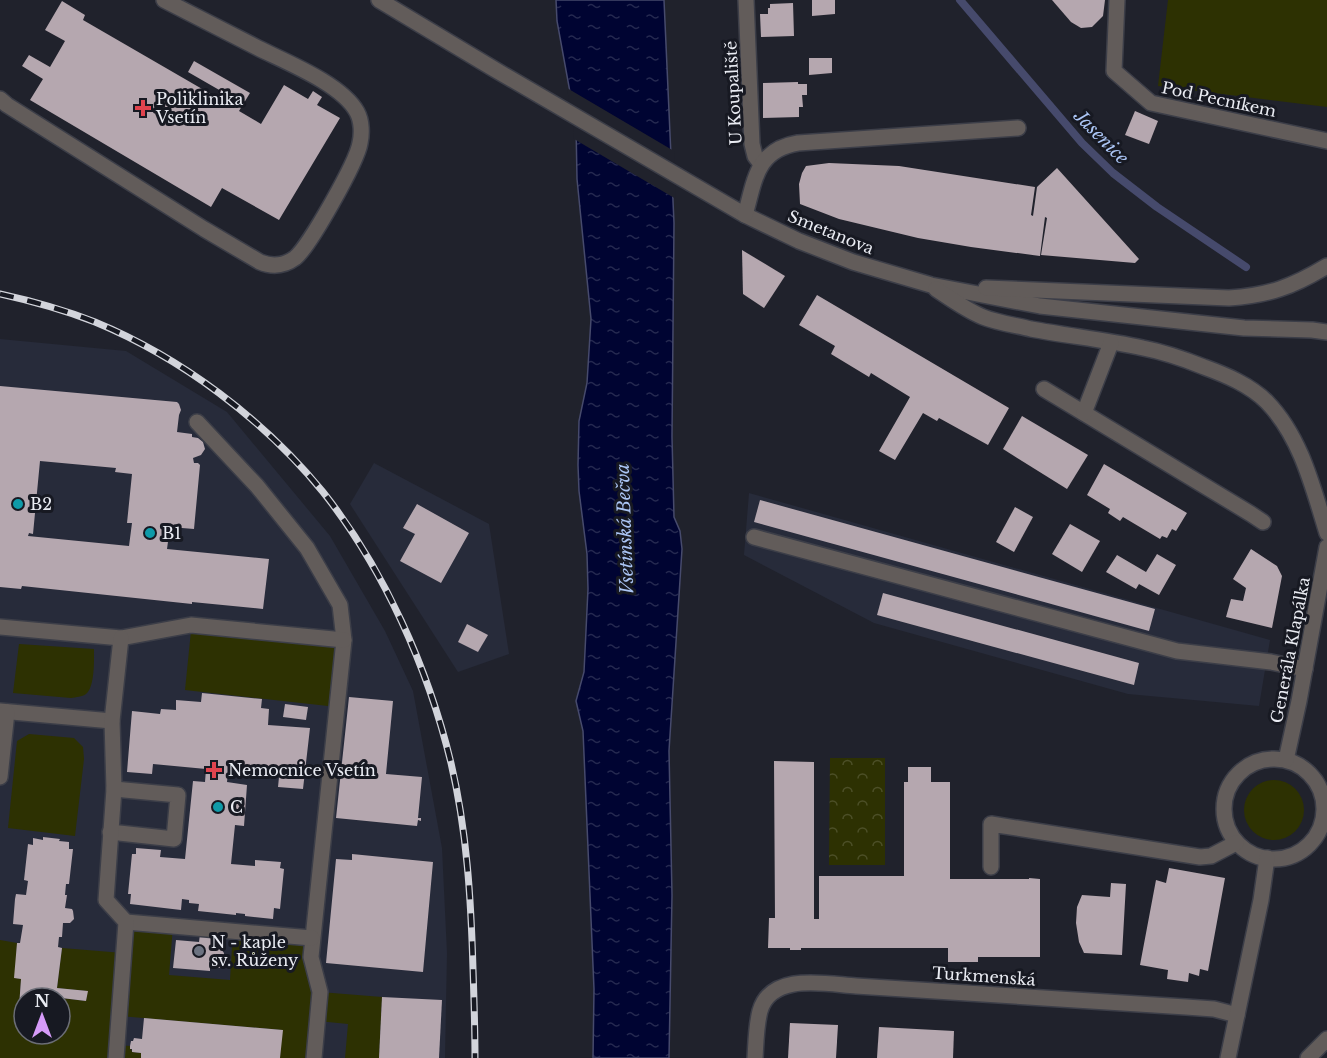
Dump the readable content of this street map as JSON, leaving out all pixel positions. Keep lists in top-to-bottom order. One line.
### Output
{"streets":{"street":["U Koupaliště","Pod Pecníkem","Smetanova","Generála Klapálka","Turkmenská"]},"water":["Jasenice","Vsetínská Bečva"],"places":{"health":["Poliklinika Vsetín","Nemocnice Vsetín"],"other":["B2","B1","C","N - kaple sv. Růženy"]},"north":"top"}
